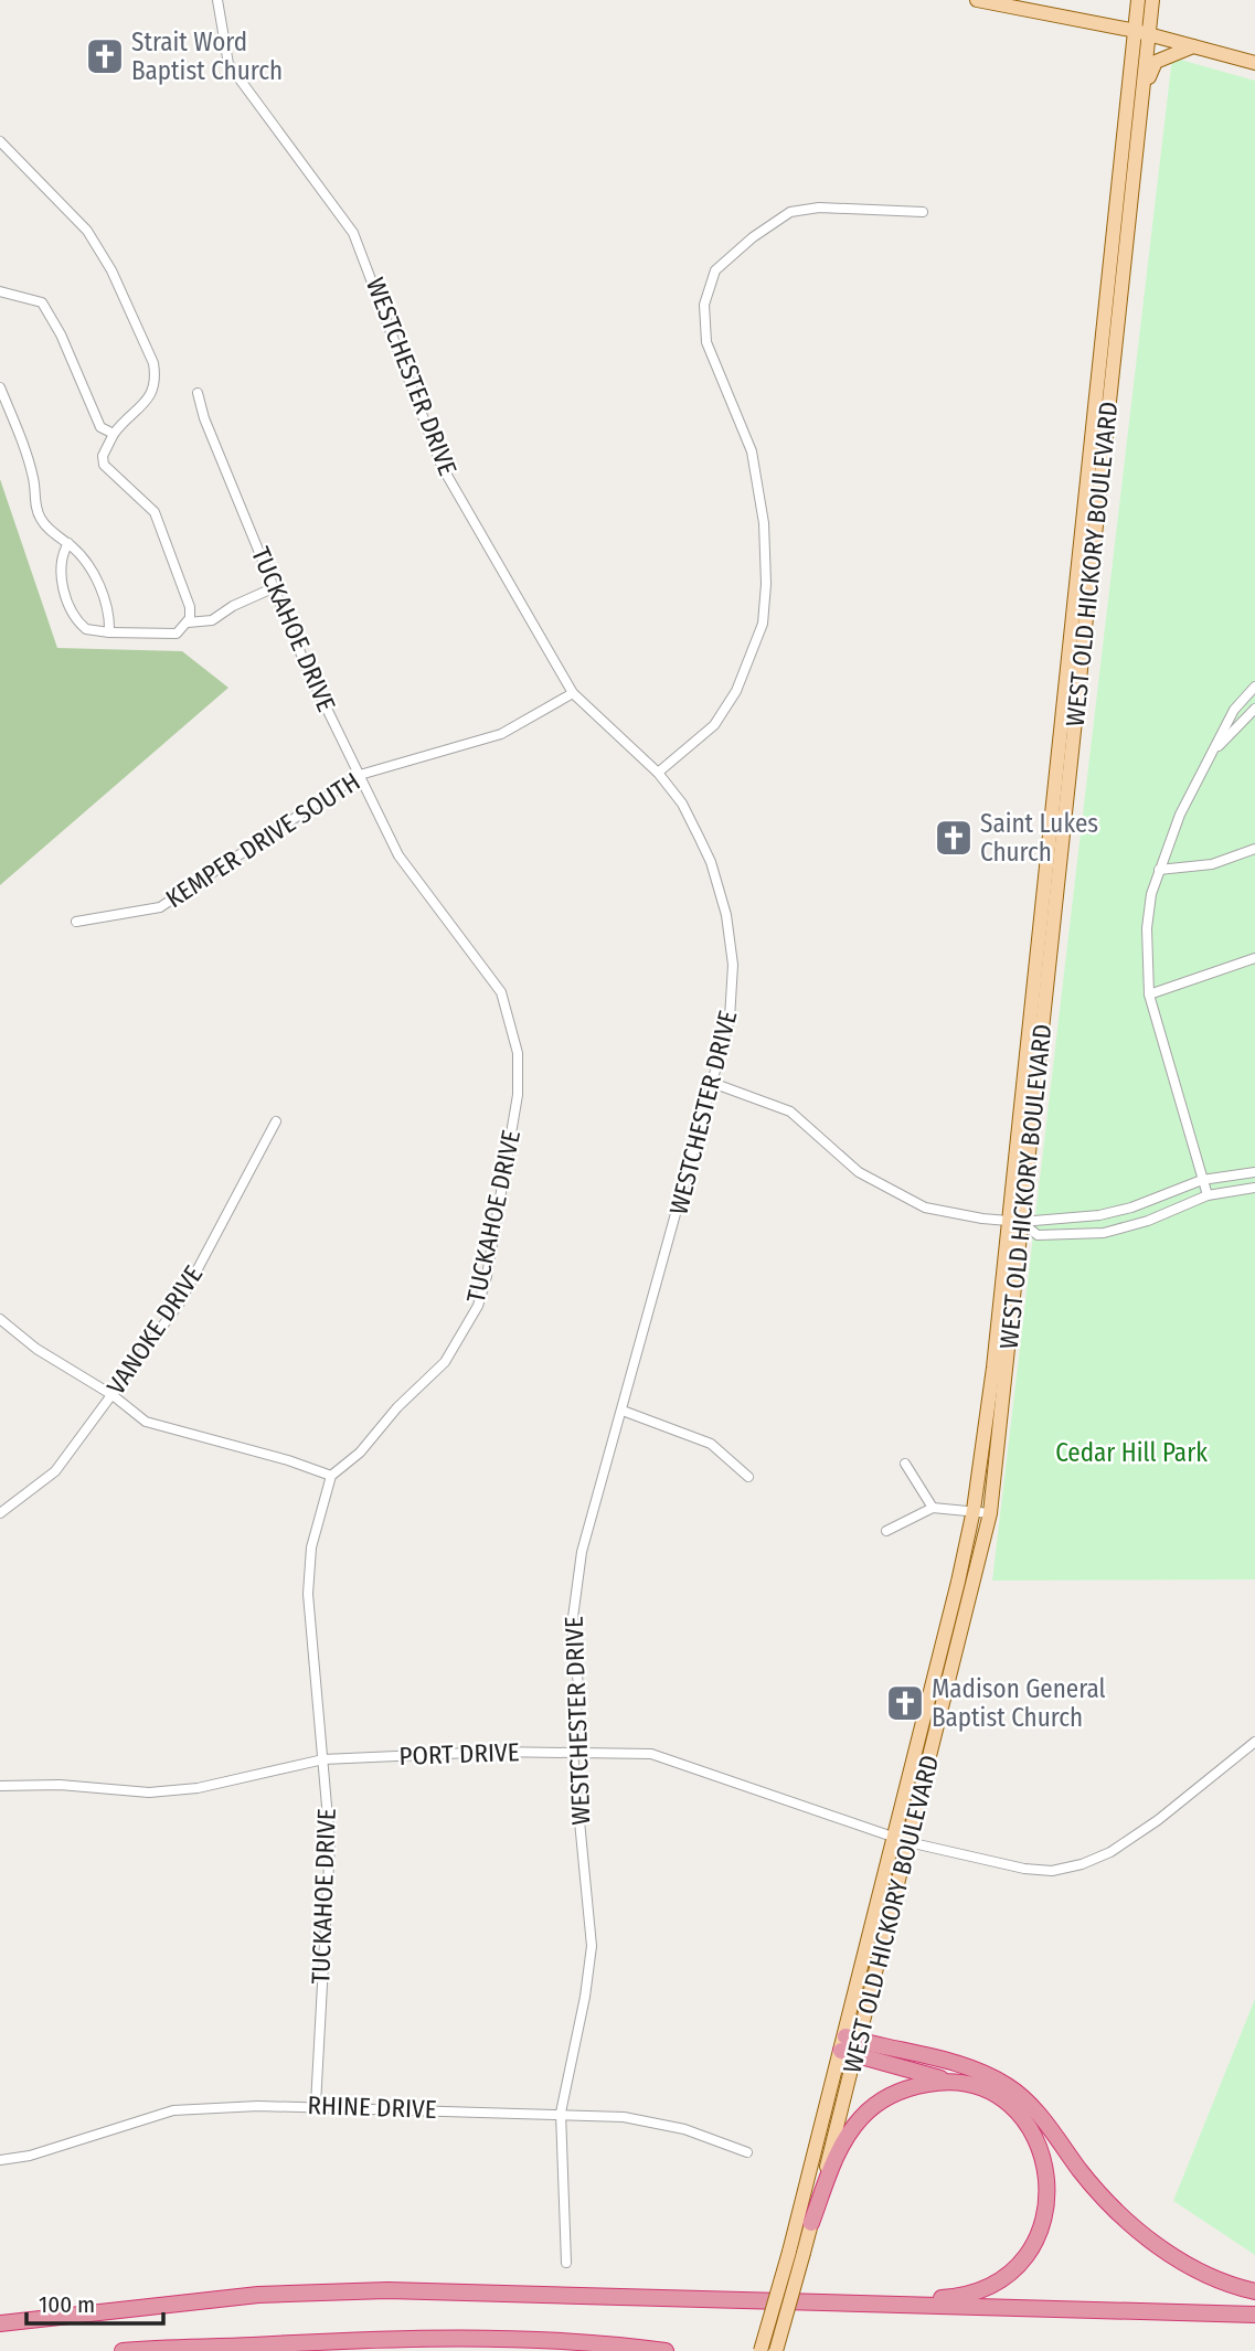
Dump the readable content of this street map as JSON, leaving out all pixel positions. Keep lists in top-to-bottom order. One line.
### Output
{"streets":{"main road":["WEST OLD HICKORY BOULEVARD"],"street":["WESTCHESTER DRIVE","TUCKAHOE DRIVE","KEMPER DRIVE SOUTH","VANOKE DRIVE","PORT DRIVE","RHINE DRIVE"]},"crossings":[["WESTCHESTER DRIVE","KEMPER DRIVE SOUTH"],["WESTCHESTER DRIVE","PORT DRIVE"],["WESTCHESTER DRIVE","RHINE DRIVE"],["WEST OLD HICKORY BOULEVARD","PORT DRIVE"],["TUCKAHOE DRIVE","KEMPER DRIVE SOUTH"],["TUCKAHOE DRIVE","PORT DRIVE"],["TUCKAHOE DRIVE","RHINE DRIVE"]],"parks":["Cedar Hill Park"],"places":{"church":["Strait Word Baptist Church","Saint Lukes Church","Madison General Baptist Church"]},"scale_bar":"100 m"}
